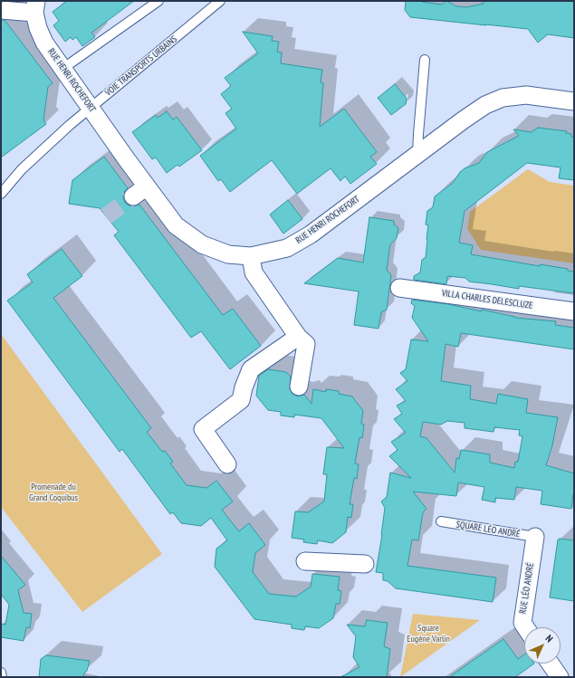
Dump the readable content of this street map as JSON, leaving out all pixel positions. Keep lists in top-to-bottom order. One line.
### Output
{"streets":{"street":["RUE HENRI ROCHEFORT","VILLA CHARLES DELESCLUZE","RUE LÉO ANDRÉ"],"lane":["VOIE TRANSPORTS URBAINS","SQUARE LÉO ANDRÉ"]},"crossings":[["VOIE TRANSPORTS URBAINS","RUE HENRI ROCHEFORT"],["SQUARE LÉO ANDRÉ","RUE LÉO ANDRÉ"]],"parks":["Promenade du Grand Coquibus","Square Eugène Varlin"],"north":"top right"}
